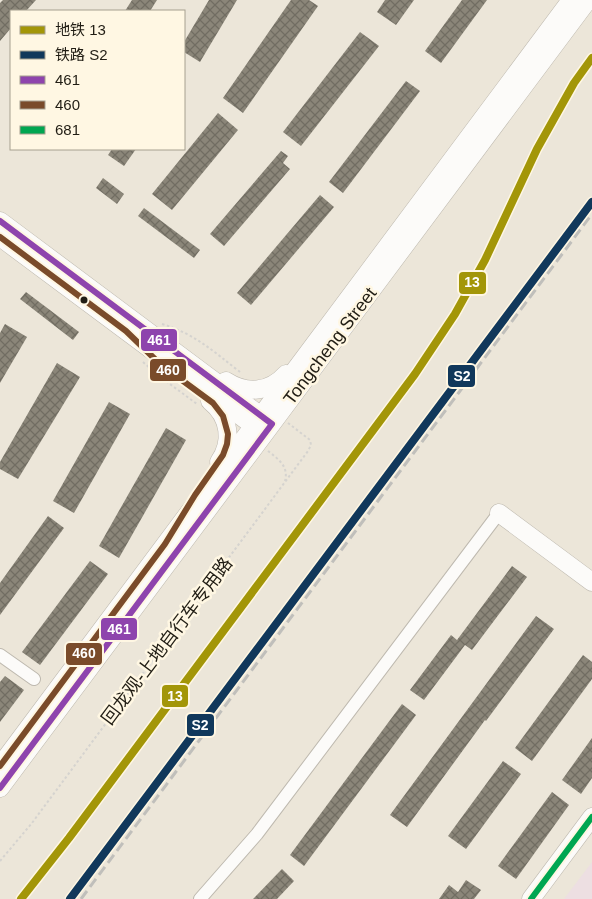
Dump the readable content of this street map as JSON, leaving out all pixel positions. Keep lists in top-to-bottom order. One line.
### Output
{"streets":{"main road":["Tongcheng Street"],"path":["回龙观-上地自行车专用路"]},"crossings":[["Tongcheng Street","回龙观-上地自行车专用路"]],"lines":["metro line 13","rail line S2","transit line 461","transit line 460","transit line 681"],"legend":["地铁 13","铁路 S2","461","460","681"]}
